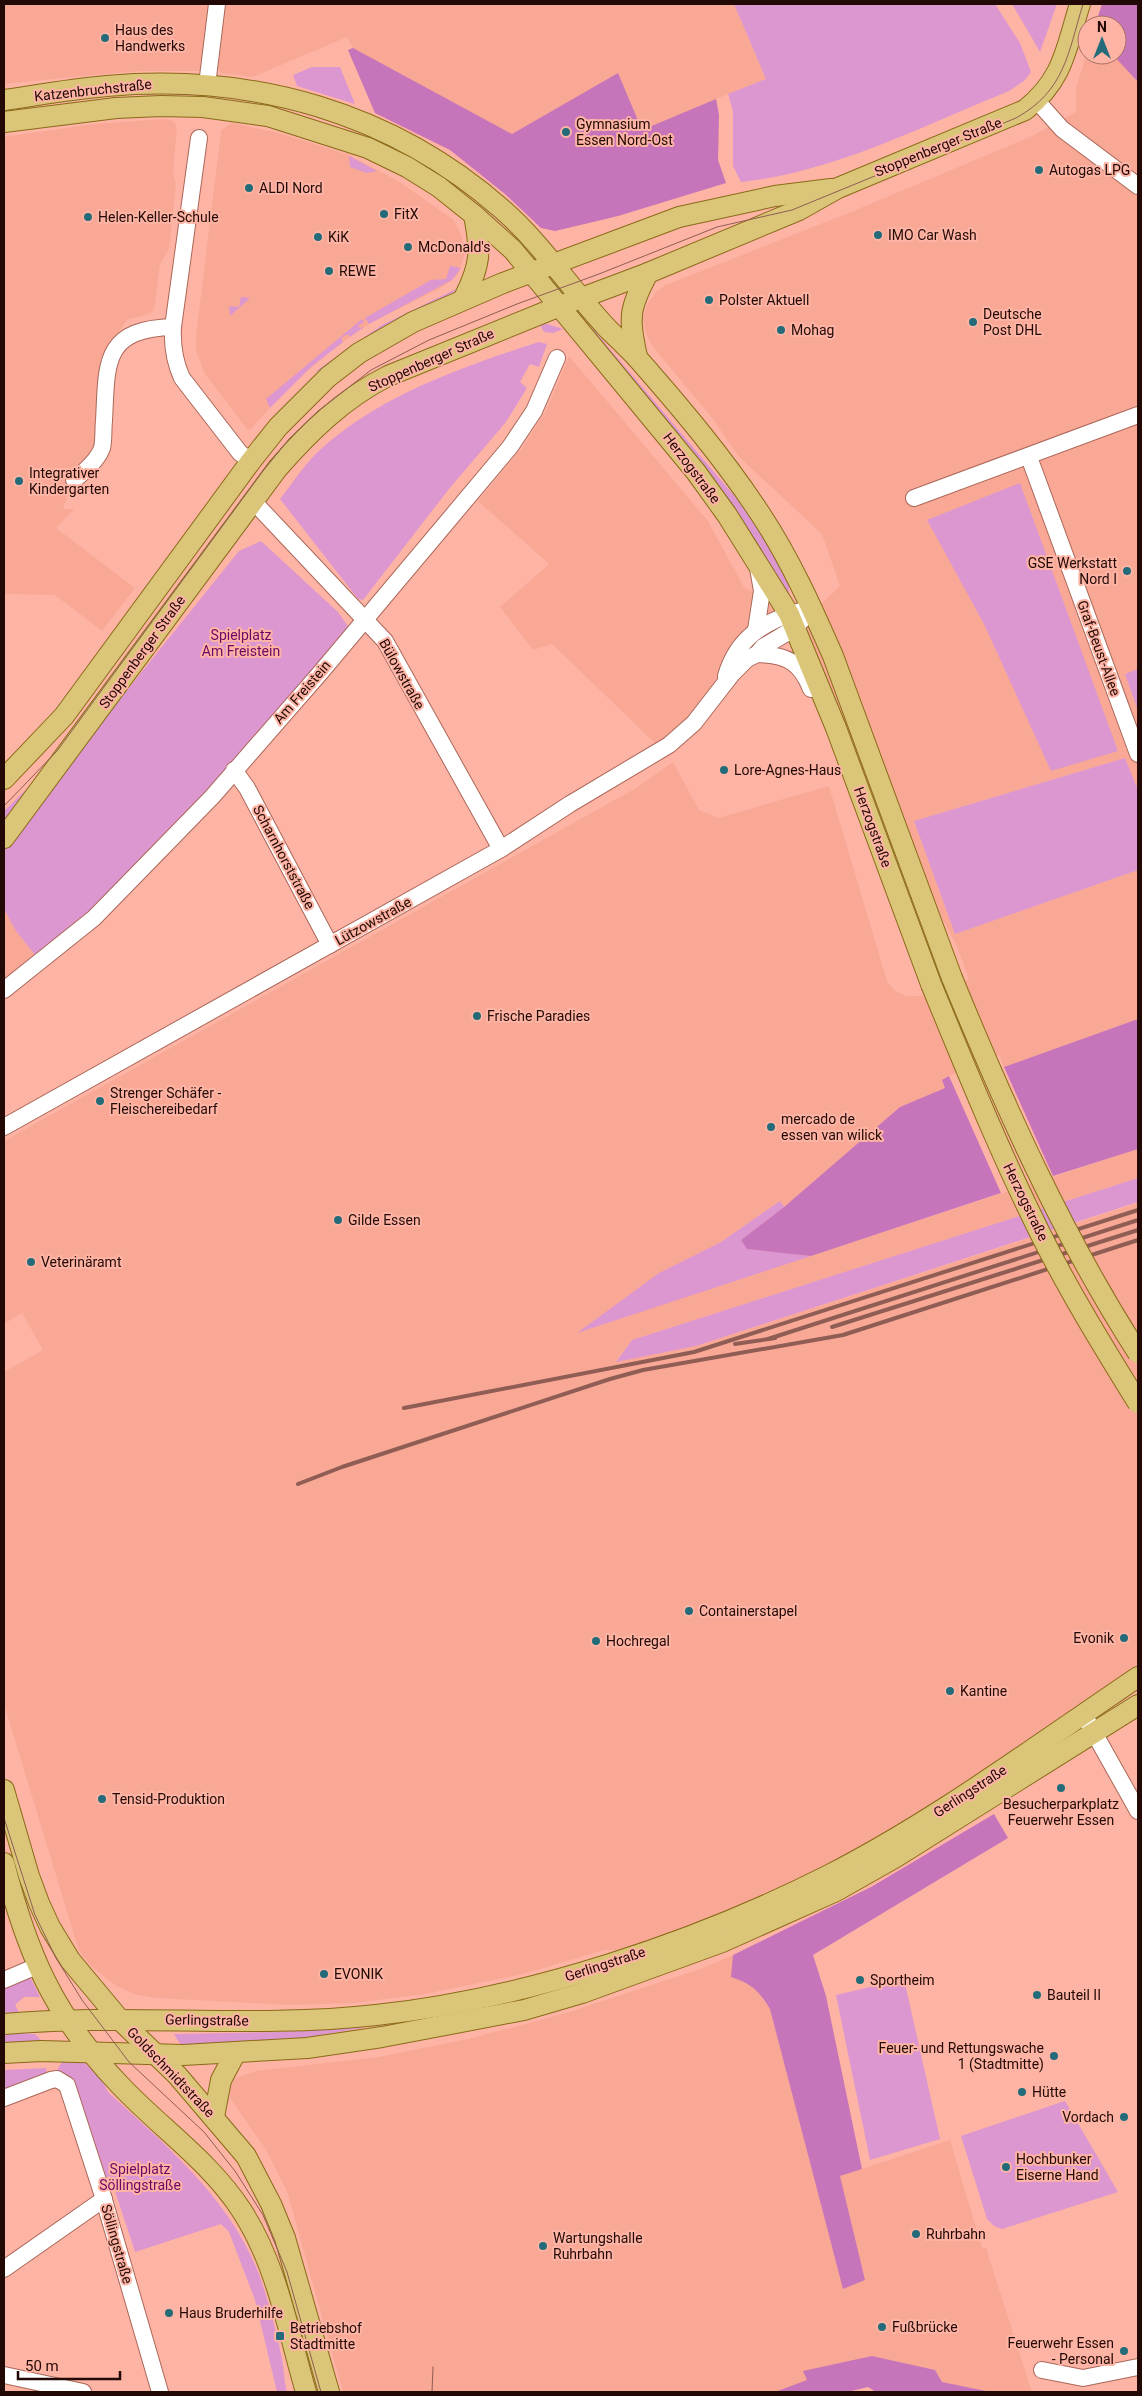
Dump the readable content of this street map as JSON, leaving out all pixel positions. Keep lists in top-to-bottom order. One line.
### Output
{"streets":{"main road":["Katzenbruchstraße","Stoppenberger Straße","Herzogstraße","Gerlingstraße","Goldschmidtstraße"],"street":["Graf-Beust-Allee","Bülowstraße","Am Freistein","Scharnhorststraße","Lützowstraße","Söllingstraße"]},"crossings":[["Katzenbruchstraße","Stoppenberger Straße"],["Katzenbruchstraße","Herzogstraße"],["Stoppenberger Straße","Herzogstraße"],["Stoppenberger Straße","Bülowstraße"],["Herzogstraße","Lützowstraße"],["Bülowstraße","Am Freistein"],["Bülowstraße","Lützowstraße"],["Am Freistein","Scharnhorststraße"],["Scharnhorststraße","Lützowstraße"],["Gerlingstraße","Goldschmidtstraße"]],"parks":["Spielplatz Am Freistein","Spielplatz Söllingstraße"],"places":{"other":["Haus des Handwerks","Gymnasium Essen Nord-Ost","Autogas LPG","ALDI Nord","FitX","Helen-Keller-Schule","IMO Car Wash","KiK","McDonald's","REWE","Polster Aktuell","Deutsche Post DHL","Mohag","Integrativer Kindergarten","GSE Werkstatt Nord I","Lore-Agnes-Haus","Frische Paradies","Strenger Schäfer - Fleischereibedarf","mercado de essen van wilick","Gilde Essen","Veterinäramt","Containerstapel","Evonik","Hochregal","Kantine","Besucherparkplatz Feuerwehr Essen","Tensid-Produktion","EVONIK","Sportheim","Bauteil II","Feuer- und Rettungswache 1 (Stadtmitte)","Hütte","Vordach","Hochbunker Eiserne Hand","Ruhrbahn","Wartungshalle Ruhrbahn","Haus Bruderhilfe","Fußbrücke","Feuerwehr Essen - Personal"],"transit":["Betriebshof Stadtmitte"]},"scale_bar":"50 m","north":"top"}
